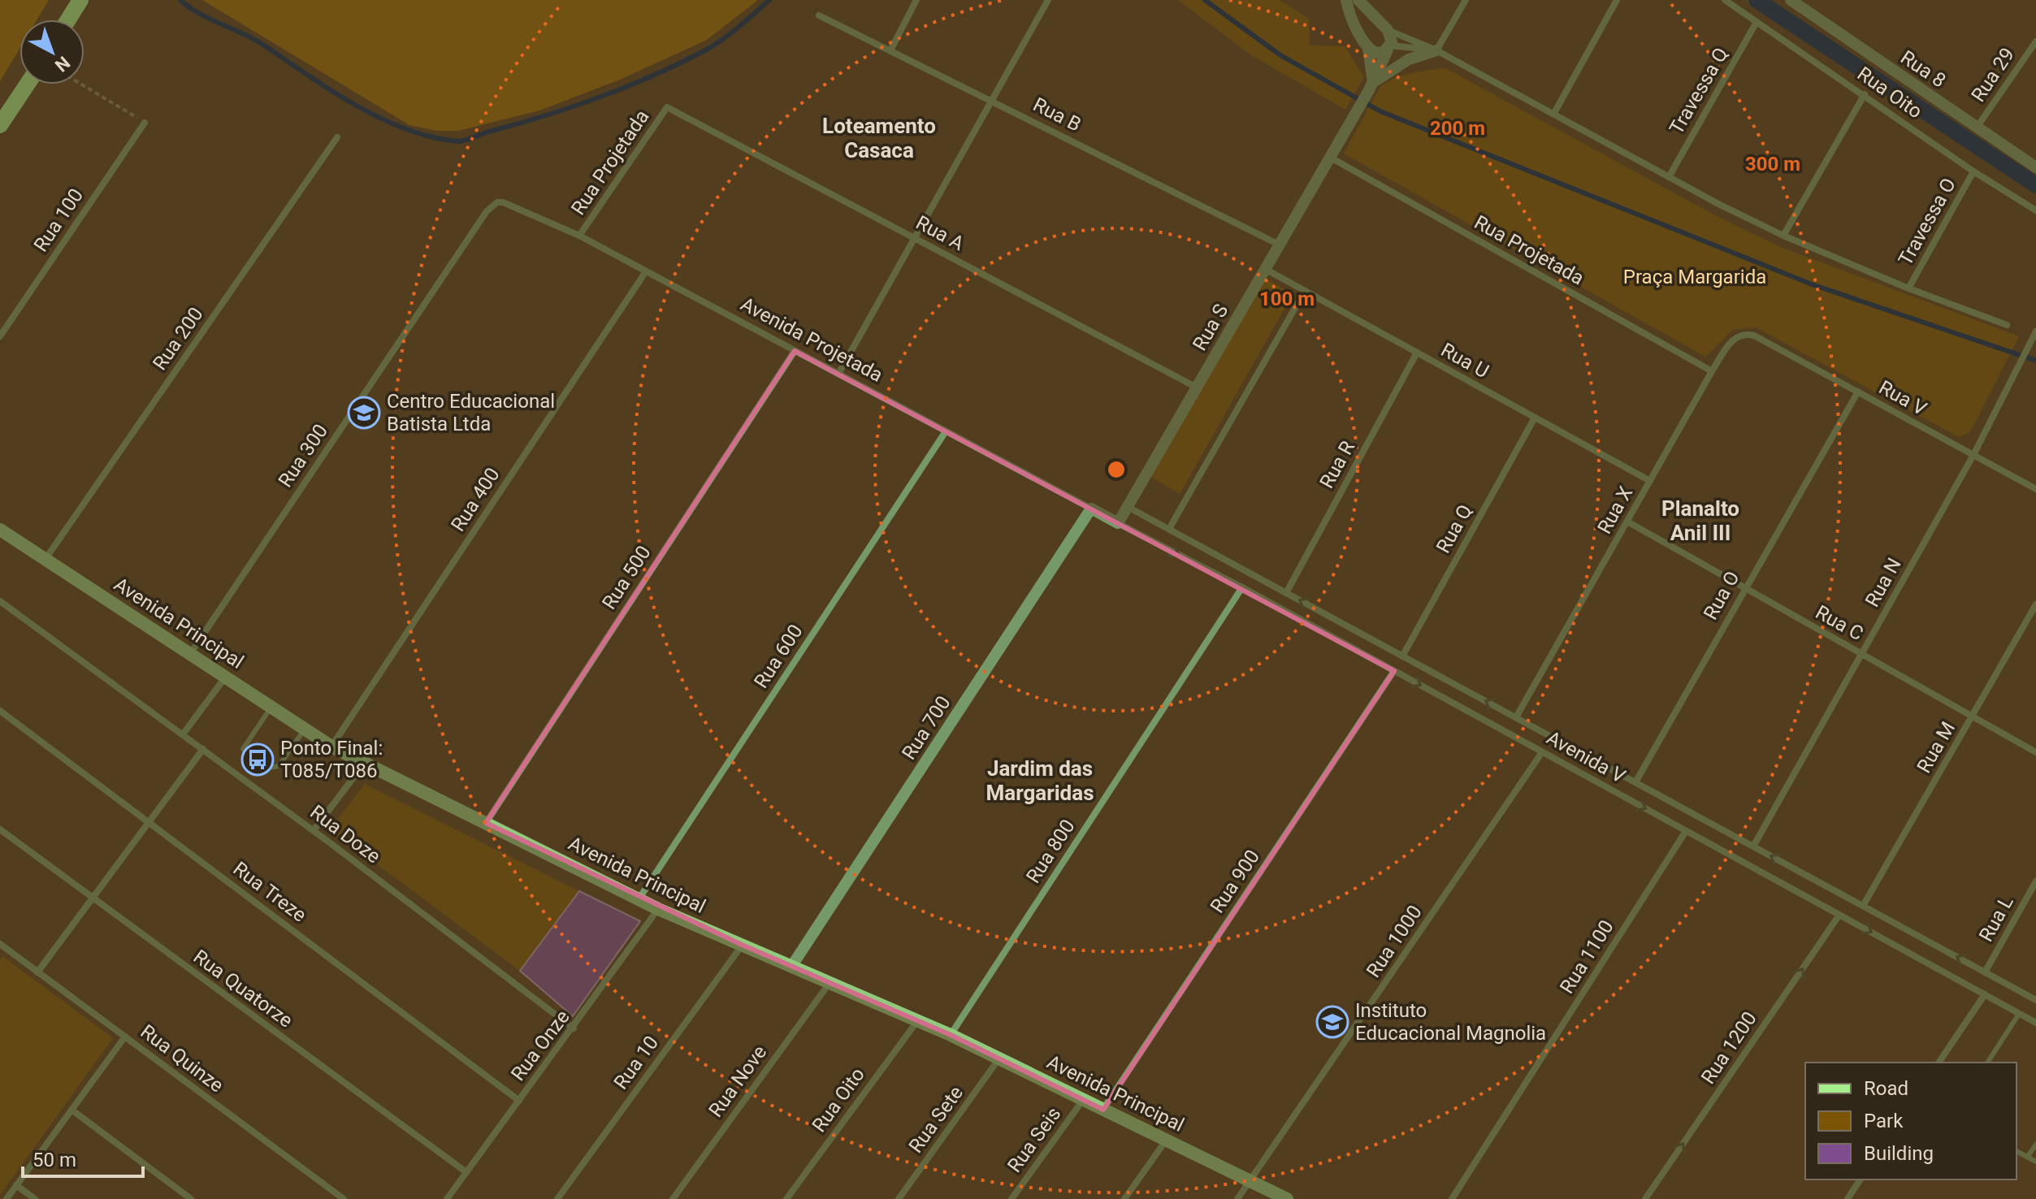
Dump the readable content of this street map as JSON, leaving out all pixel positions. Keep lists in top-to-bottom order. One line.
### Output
{"streets":{"main road":["Avenida Principal"],"street":["Rua 8","Rua 29","Travessa Q","Rua Oito","Rua B","Rua Projetada","Rua 100","Travessa O","Rua A","Rua S","Rua 200","Avenida Projetada","Rua U","Rua V","Rua 300","Rua R","Rua 400","Rua X","Rua Q","Rua 500","Rua N","Rua O","Rua C","Rua 600","Rua 700","Rua M","Avenida V","Rua Doze","Rua 800","Rua 900","Rua Treze","Rua L","Rua 1000","Rua 1100","Rua Quatorze","Rua Onze","Rua 1200","Rua Quinze","Rua 10","Rua Nove","Rua Sete","Rua Seis"]},"crossings":[["Rua 8","Rua 29"],["Travessa Q","Rua Oito"],["Rua Oito","Travessa O"],["Rua Oito","Avenida Principal"],["Rua B","Rua S"],["Rua Projetada","Rua A"],["Rua Projetada","Rua S"],["Rua Projetada","Avenida Projetada"],["Rua Projetada","Rua X"],["Rua A","Rua S"],["Rua S","Avenida Projetada"],["Rua S","Rua U"],["Rua S","Avenida V"],["Rua 200","Avenida Principal"],["Avenida Projetada","Rua 300"],["Avenida Projetada","Rua 400"],["Avenida Projetada","Rua 500"],["Avenida Projetada","Rua 600"],["Avenida Projetada","Rua 700"],["Avenida Projetada","Avenida V"],["Rua U","Rua R"],["Rua U","Rua X"],["Rua U","Rua Q"],["Rua V","Rua X"],["Rua V","Rua N"],["Rua V","Rua O"],["Rua 300","Avenida Principal"],["Rua R","Avenida V"],["Rua 400","Avenida Principal"],["Rua X","Rua C"],["Rua X","Avenida V"],["Rua Q","Avenida V"],["Rua 500","Avenida Principal"],["Rua N","Rua C"],["Rua N","Avenida V"],["Rua O","Rua C"],["Rua O","Avenida V"],["Avenida Principal","Rua 600"],["Avenida Principal","Rua 700"],["Avenida Principal","Rua 800"],["Avenida Principal","Rua 900"],["Avenida Principal","Rua 1000"],["Avenida Principal","Rua Onze"],["Avenida Principal","Rua 10"],["Avenida Principal","Rua Nove"],["Avenida Principal","Rua Sete"],["Avenida Principal","Rua Seis"],["Rua C","Rua M"],["Rua M","Avenida V"],["Avenida V","Rua 800"],["Avenida V","Rua 900"],["Avenida V","Rua L"],["Avenida V","Rua 1000"],["Avenida V","Rua 1100"],["Avenida V","Rua 1200"],["Rua Doze","Rua Onze"],["Rua Treze","Rua Onze"],["Rua Quatorze","Rua Onze"]],"one_way":["Rua 1200"],"districts":["Loteamento Casaca","Planalto Anil III","Jardim das Margaridas"],"parks":["Praça Margarida"],"places":{"school or university":["Centro Educacional Batista Ltda","Instituto Educacional Magnolia"],"bus stop":["Ponto Final: T085/T086"]},"legend":["Road","Park","Building"],"scale_bar":"50 m","north":"bottom right","rings":["200 m","300 m","100 m"]}
